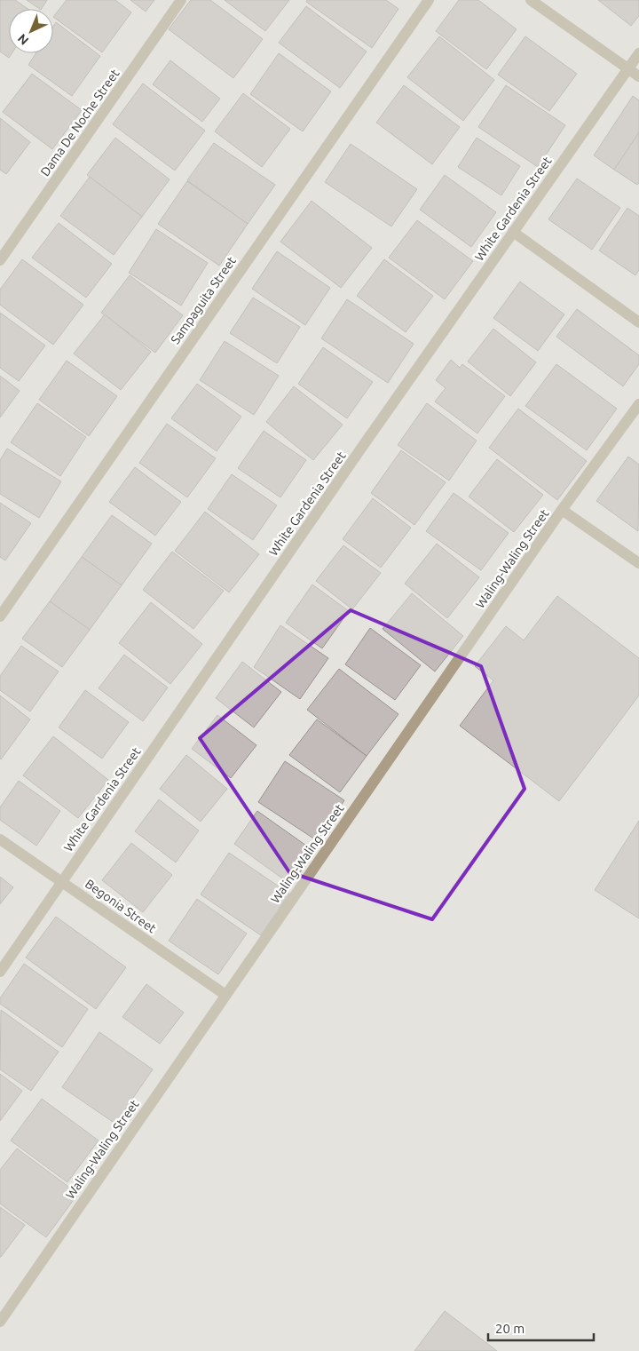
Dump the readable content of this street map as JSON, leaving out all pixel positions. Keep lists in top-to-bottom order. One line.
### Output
{"streets":{"street":["Dama De Noche Street","White Gardenia Street","Sampaguita Street","Waling-Waling Street","Begonia Street"]},"crossings":[["White Gardenia Street","Begonia Street"],["Waling-Waling Street","Begonia Street"]],"scale_bar":"20 m","north":"bottom left"}
